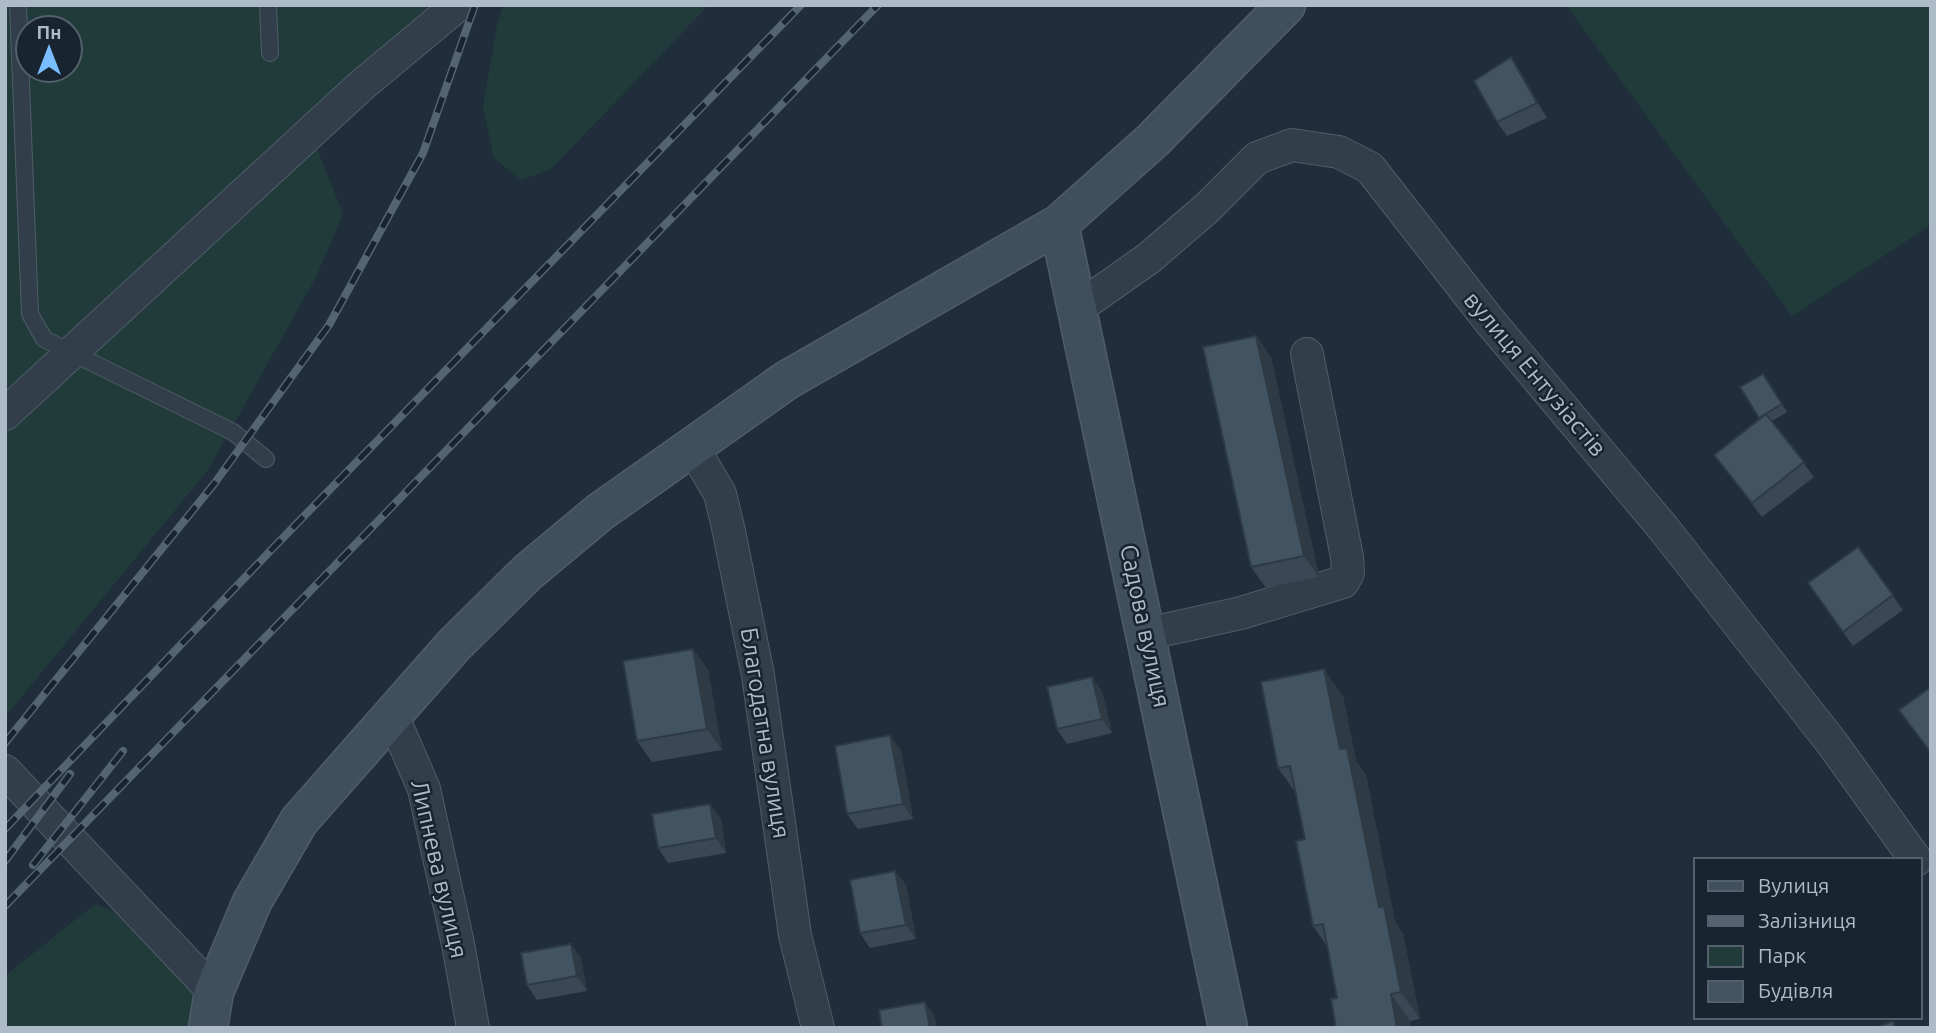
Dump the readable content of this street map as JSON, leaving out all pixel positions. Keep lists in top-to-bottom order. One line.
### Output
{"streets":{"street":["вулиця Ентузіастів","Садова вулиця","Благодатна вулиця","Липнева вулиця"]},"crossings":[["вулиця Ентузіастів","Садова вулиця"]],"legend":["Вулиця","Залізниця","Парк","Будівля"],"north":"top"}
